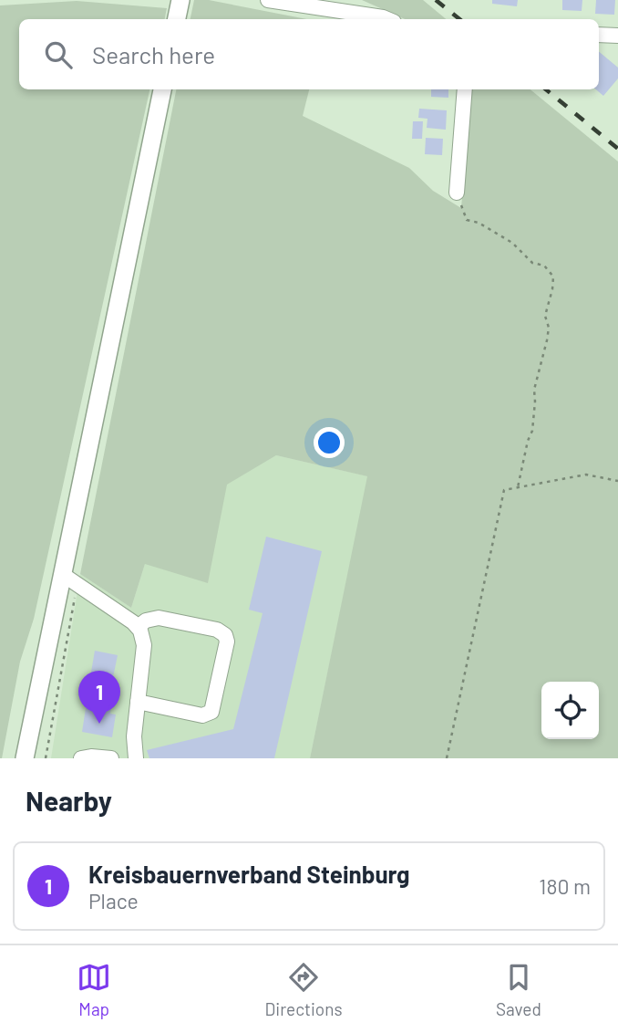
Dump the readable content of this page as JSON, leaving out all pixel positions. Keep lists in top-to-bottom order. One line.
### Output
{"page":{"search":"Search here","pins":"1","heading":"Nearby","list":[{"mark":"1","name":"Kreisbauernverband Steinburg","note":"Place","value":"180 m"}],"nav":["Map","Directions","Saved"]}}
